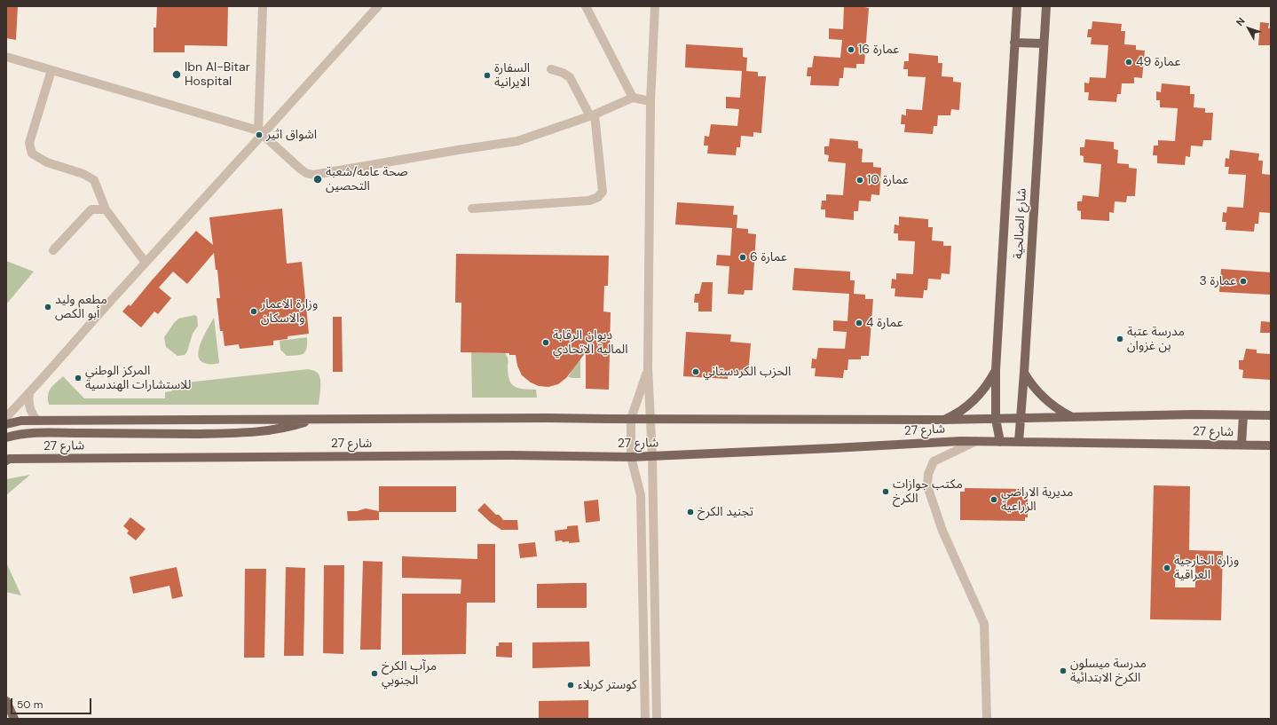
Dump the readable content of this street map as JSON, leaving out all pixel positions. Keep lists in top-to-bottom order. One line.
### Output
{"streets":{"main road":["شارع الصالحية","شارع 27"]},"crossings":[["شارع الصالحية","شارع 27"]],"places":["عمارة 16","عمارة 49","Ibn Al-Bitar Hospital","السفارة الايرانية","اشواق اثير","صحة عامه/شعبة التحصين","عمارة 10","عمارة 6","عمارة 3","مطعم وليد أبو الكص","وزارة الاعمار والاسكان","عمارة 4","مدرسة عتبة بن غزوان","ديوان الرقابة المالية الاتحادي","الحزب الكردستاني","المركز الوطني للاستشارات الهندسية","مكتب جوازات الكرخ","مديرية الاراضي الزراعية","تجنيد الكرخ","وزارة الخارجية العراقية","مدرسة ميسلون الكرخ الابتدائية","مرآب الكرخ الجنوبي","كوستر كربلاء"],"scale_bar":"50 m","north":"top left"}
